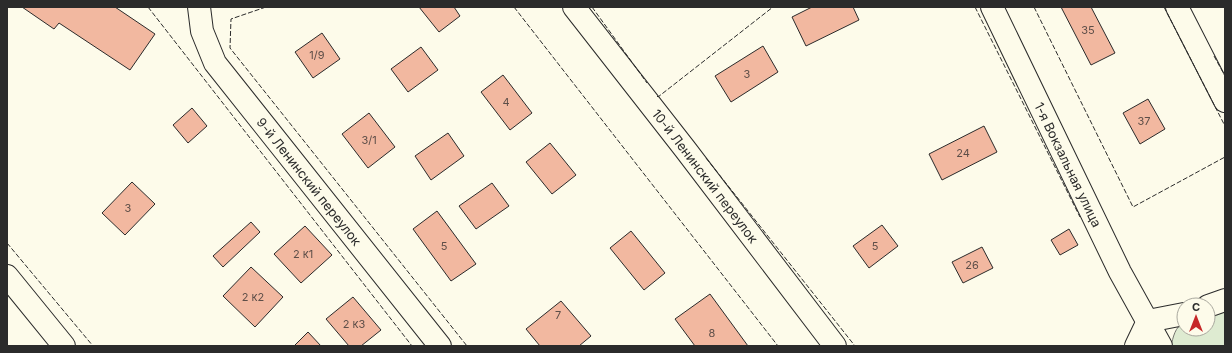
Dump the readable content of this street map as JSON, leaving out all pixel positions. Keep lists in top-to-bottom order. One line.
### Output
{"streets":{"street":["1-я Вокзальная улица","10-й Ленинский переулок","9-й Ленинский переулок"]},"house_numbers":["35","1/9","3","4","37","3/1","24","3","5","5","2 к1","26","2 к2","7","2 к3","8"],"north":"top"}
